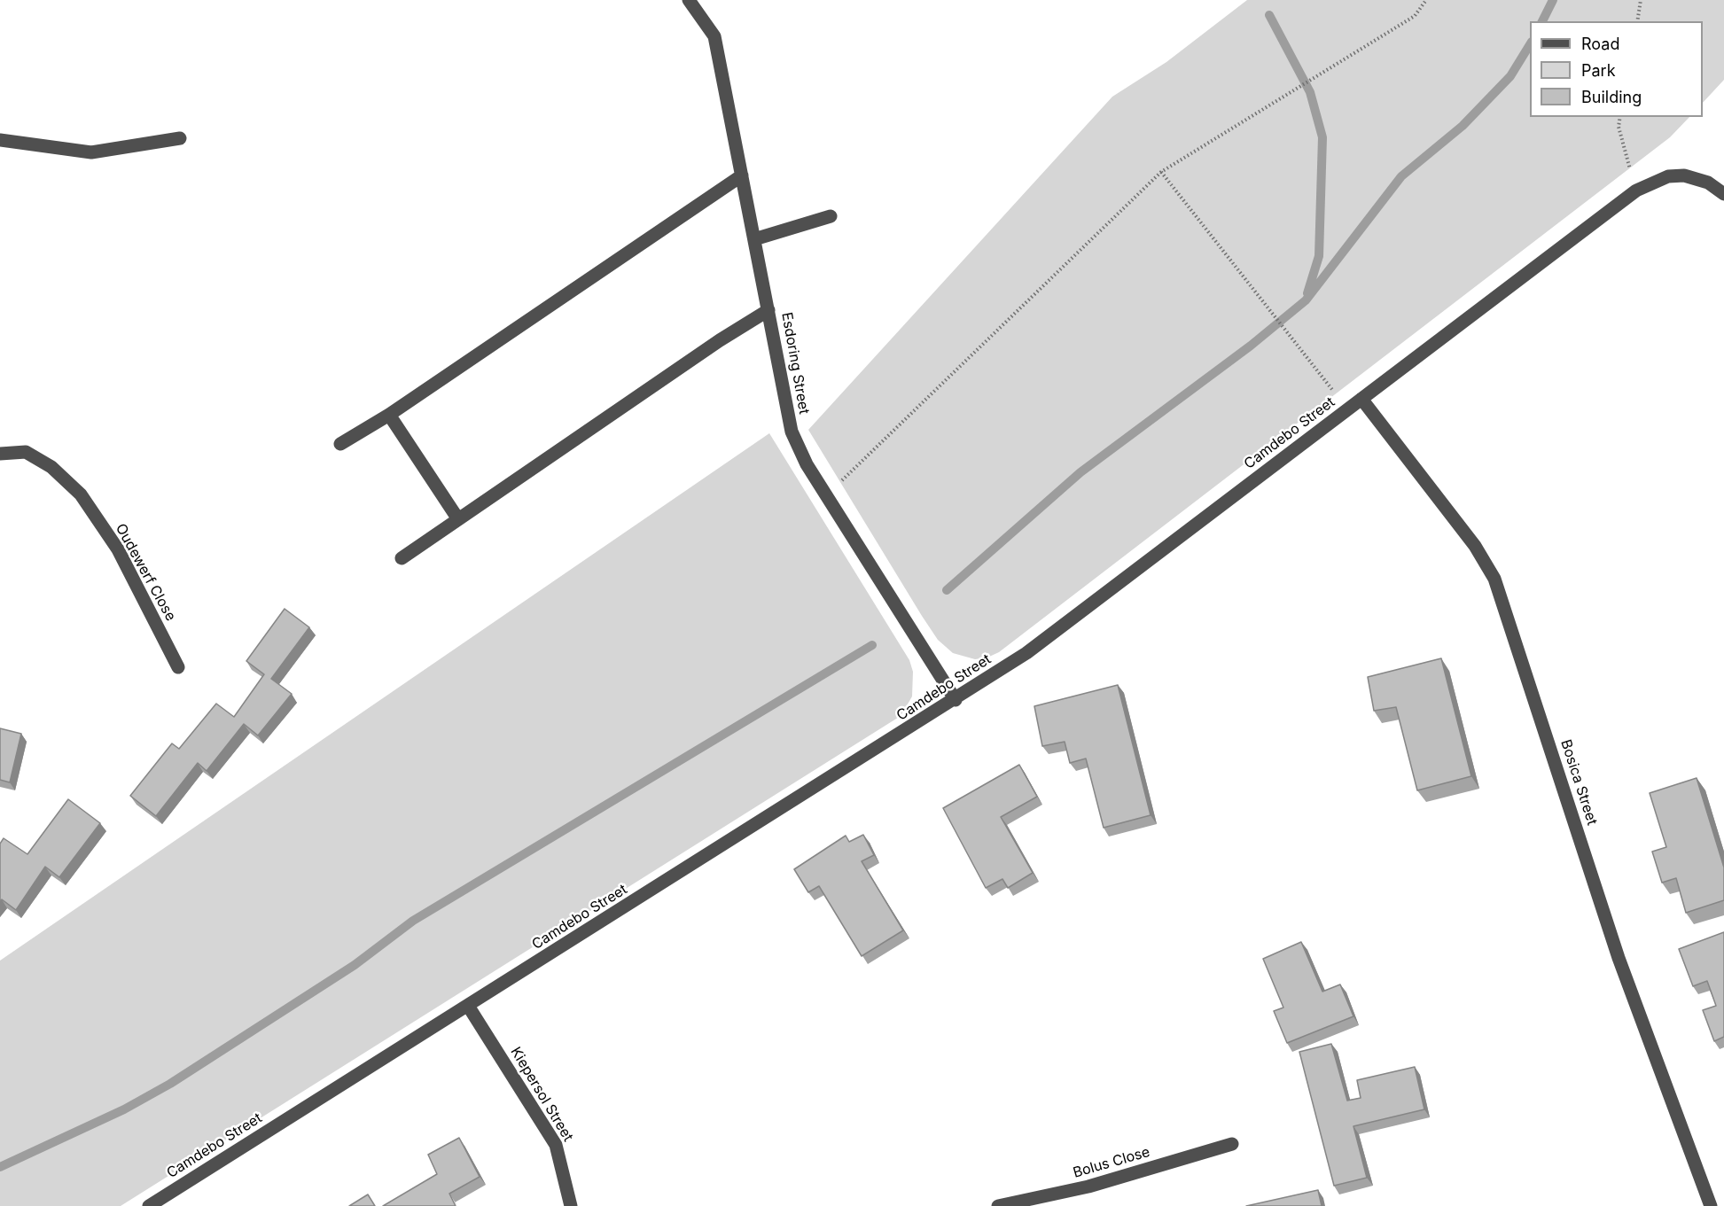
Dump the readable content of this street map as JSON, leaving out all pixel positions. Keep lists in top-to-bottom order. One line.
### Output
{"streets":{"street":["Esdoring Street","Camdebo Street","Oudewerf Close","Bosica Street","Kiepersol Street","Bolus Close"]},"crossings":[["Esdoring Street","Camdebo Street"],["Camdebo Street","Bosica Street"],["Camdebo Street","Kiepersol Street"]],"legend":["Road","Park","Building"]}
